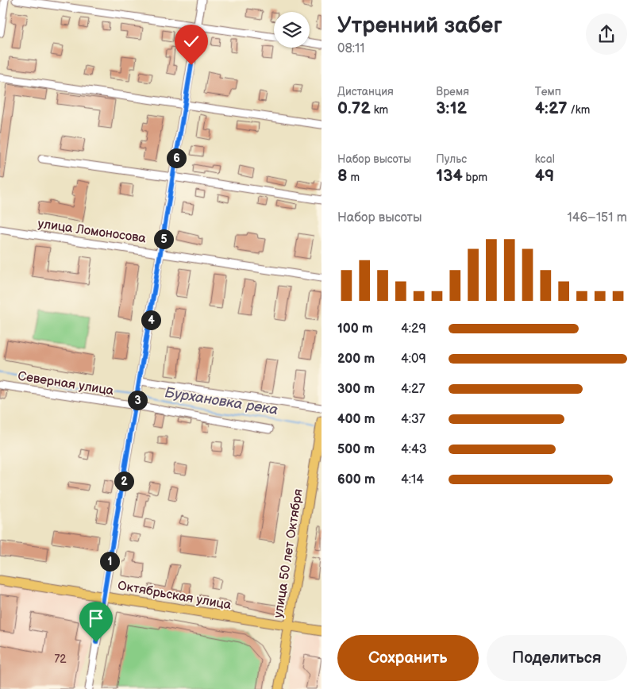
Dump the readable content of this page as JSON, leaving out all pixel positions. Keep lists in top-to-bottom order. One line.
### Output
{"streets":{"main road":["улица 50 лет Октября","Октябрьская улица"],"street":["улица Ломоносова","Северная улица"]},"crossings":[["улица 50 лет Октября","Октябрьская улица"]],"water":["Бурхановка река"],"house_numbers":["72"],"page":{"heading":["Утренний забег","08:11"],"stats":[["Дистанция","0.72 km"],["Время","3:12"],["Темп","4:27 /km"],["Набор высоты","8 m"],["Пульс","134 bpm"],["kcal","49"]],"pins":["6","5","4","3","2","1"],"chart":["Набор высоты","146–151 m"],"list":[{"name":"100 m","note":"4:29"},{"name":"200 m","note":"4:09"},{"name":"300 m","note":"4:27"},{"name":"400 m","note":"4:37"},{"name":"500 m","note":"4:43"},{"name":"600 m","note":"4:14"}],"buttons":["Сохранить","Поделиться"]}}
